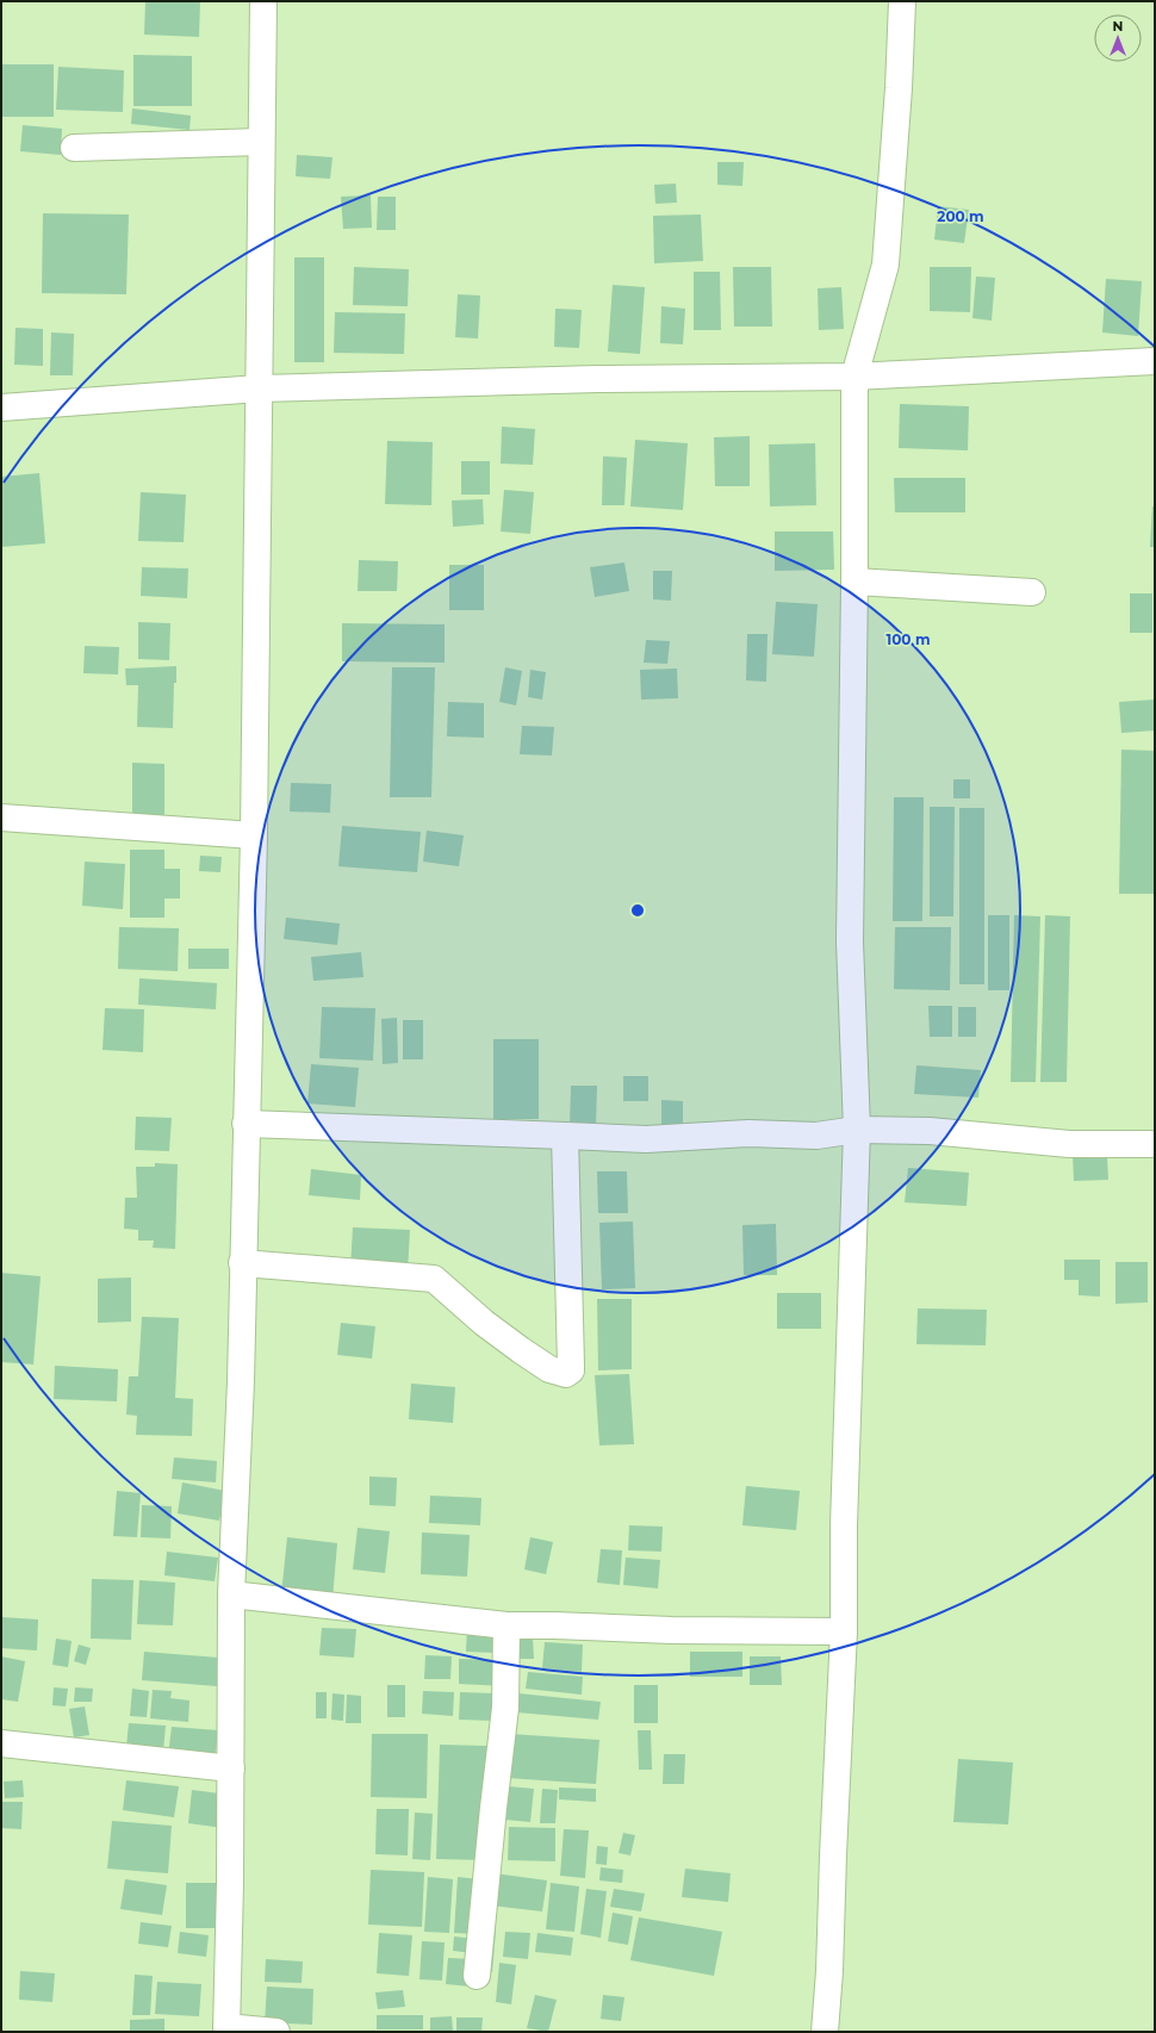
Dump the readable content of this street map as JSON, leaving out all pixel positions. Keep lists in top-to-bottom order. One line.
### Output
{"north":"top","rings":["200 m","100 m"]}
